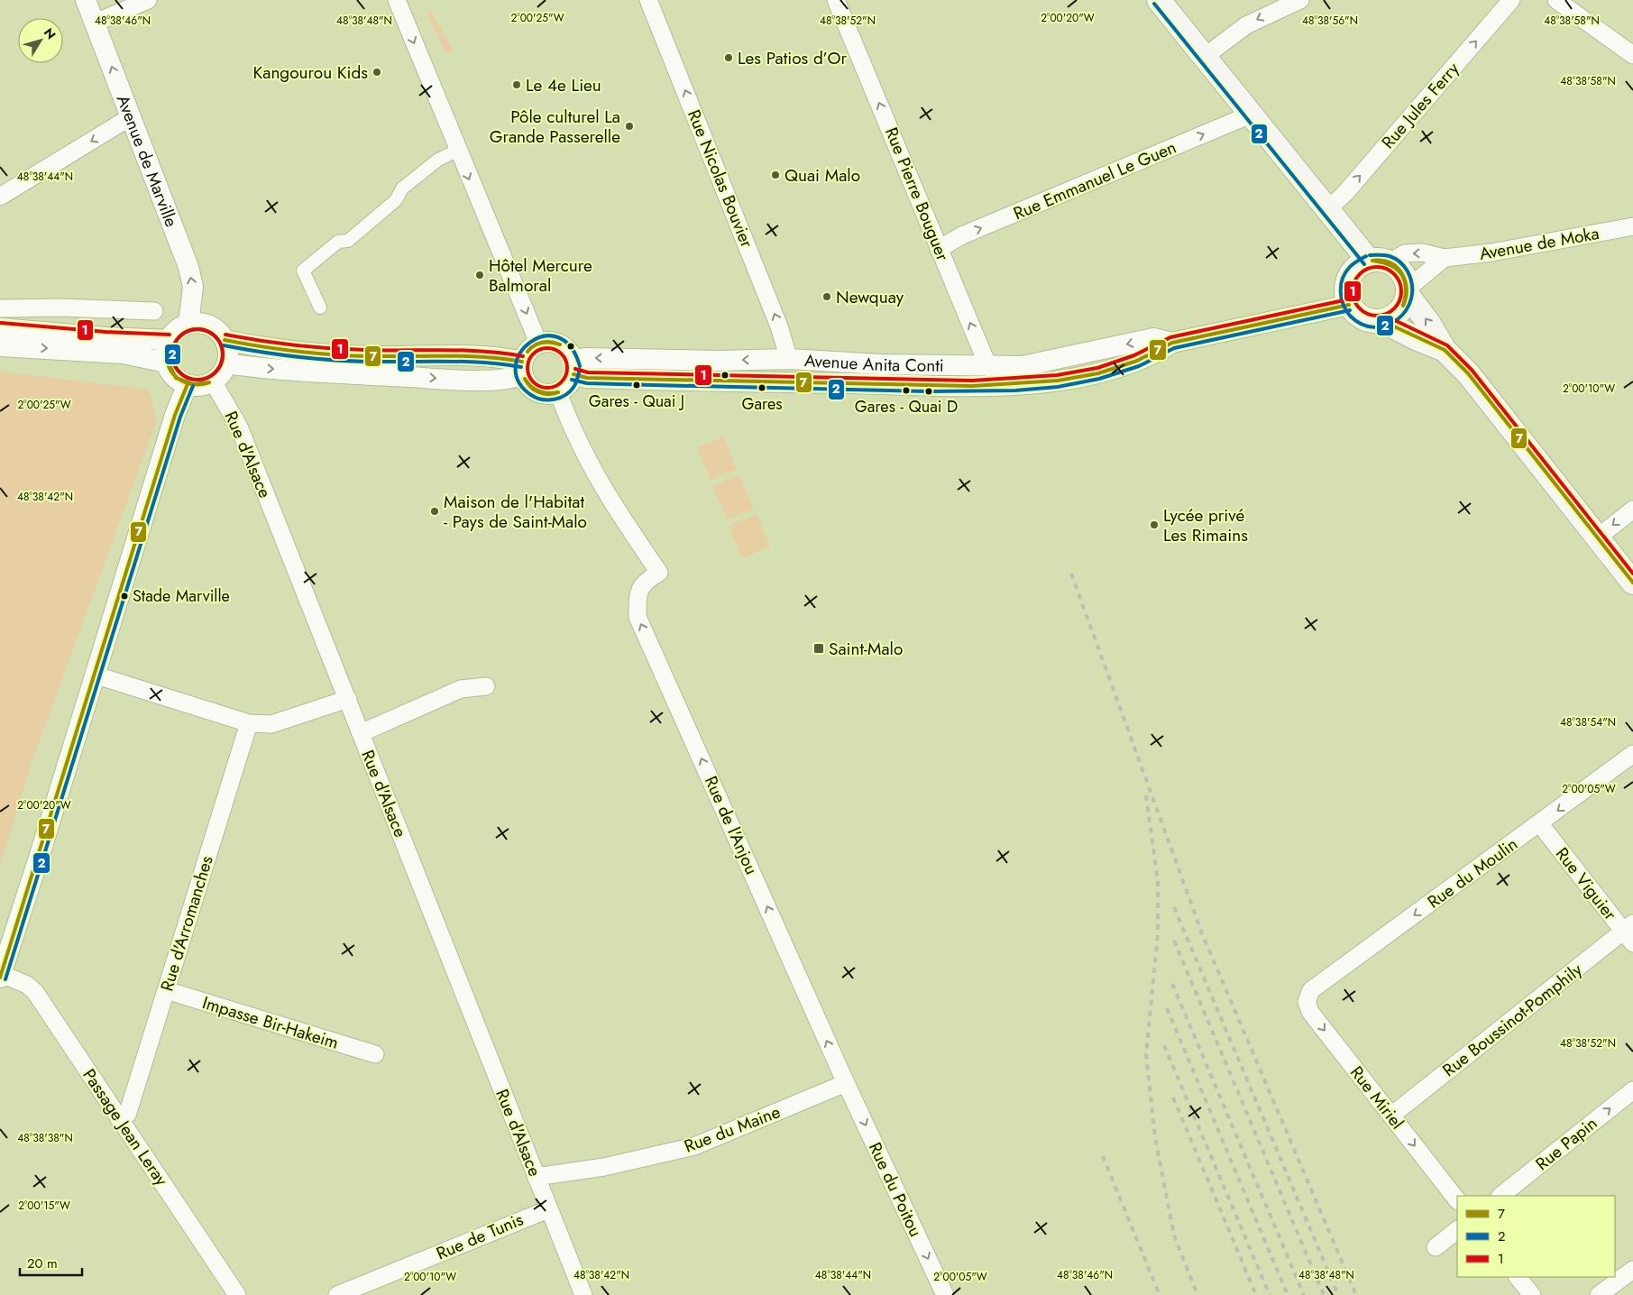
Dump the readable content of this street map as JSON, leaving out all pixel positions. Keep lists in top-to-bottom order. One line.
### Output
{"streets":{"street":["Rue Jules Ferry","Avenue de Marville","Rue Nicolas Bouvier","Rue Emmanuel Le Guen","Rue Pierre Bouguer","Avenue de Moka","Avenue Anita Conti","Rue d'Alsace","Rue de l'Anjou","Rue du Moulin","Rue Viguier","Rue d'Arromanches","Rue Boussinot-Pomphily","Impasse Bir-Hakeim","Rue Miriel","Passage Jean Leray","Rue du Maine","Rue Papin","Rue du Poitou","Rue de Tunis"]},"crossings":[["Avenue de Marville","Rue d'Alsace"],["Rue Nicolas Bouvier","Avenue Anita Conti"],["Rue Emmanuel Le Guen","Rue Pierre Bouguer"],["Rue Pierre Bouguer","Avenue Anita Conti"],["Avenue de Moka","Avenue Anita Conti"],["Avenue Anita Conti","Rue de l'Anjou"],["Rue d'Alsace","Rue du Maine"],["Rue d'Alsace","Rue de Tunis"],["Rue de l'Anjou","Rue du Maine"],["Rue de l'Anjou","Rue du Poitou"],["Rue du Moulin","Rue Viguier"],["Rue du Moulin","Rue Miriel"],["Rue Viguier","Rue Boussinot-Pomphily"],["Rue d'Arromanches","Impasse Bir-Hakeim"],["Rue d'Arromanches","Passage Jean Leray"],["Rue Boussinot-Pomphily","Rue Miriel"],["Rue du Maine","Rue du Poitou"]],"one_way":["Rue Jules Ferry","Avenue de Marville","Rue Nicolas Bouvier","Rue Emmanuel Le Guen","Rue Pierre Bouguer","Rue de l'Anjou","Rue du Moulin","Rue Miriel","Rue Papin","Rue du Poitou"],"places":{"other":["Les Patios d’Or","Kangourou Kids","Le 4e Lieu","Pôle culturel La Grande Passerelle","Quai Malo","Hôtel Mercure Balmoral","Newquay","Gares - Quai J","Gares","Gares - Quai D","Maison de l'Habitat - Pays de Saint-Malo","Lycée privé Les Rimains","Stade Marville"],"transit":["Saint-Malo"]},"lines":["transit line 2","transit line 7","transit line 1"],"legend":["7","2","1"],"scale_bar":"20 m","north":"top right","coordinates":["2°00'25\"W","2°00'20\"W","48°38'46\"N","48°38'48\"N","48°38'52\"N","48°38'56\"N","48°38'58\"N","48°38'44\"N","2°00'10\"W","48°38'42\"N","48°38'54\"N","2°00'05\"W","48°38'38\"N","2°00'15\"W"]}
